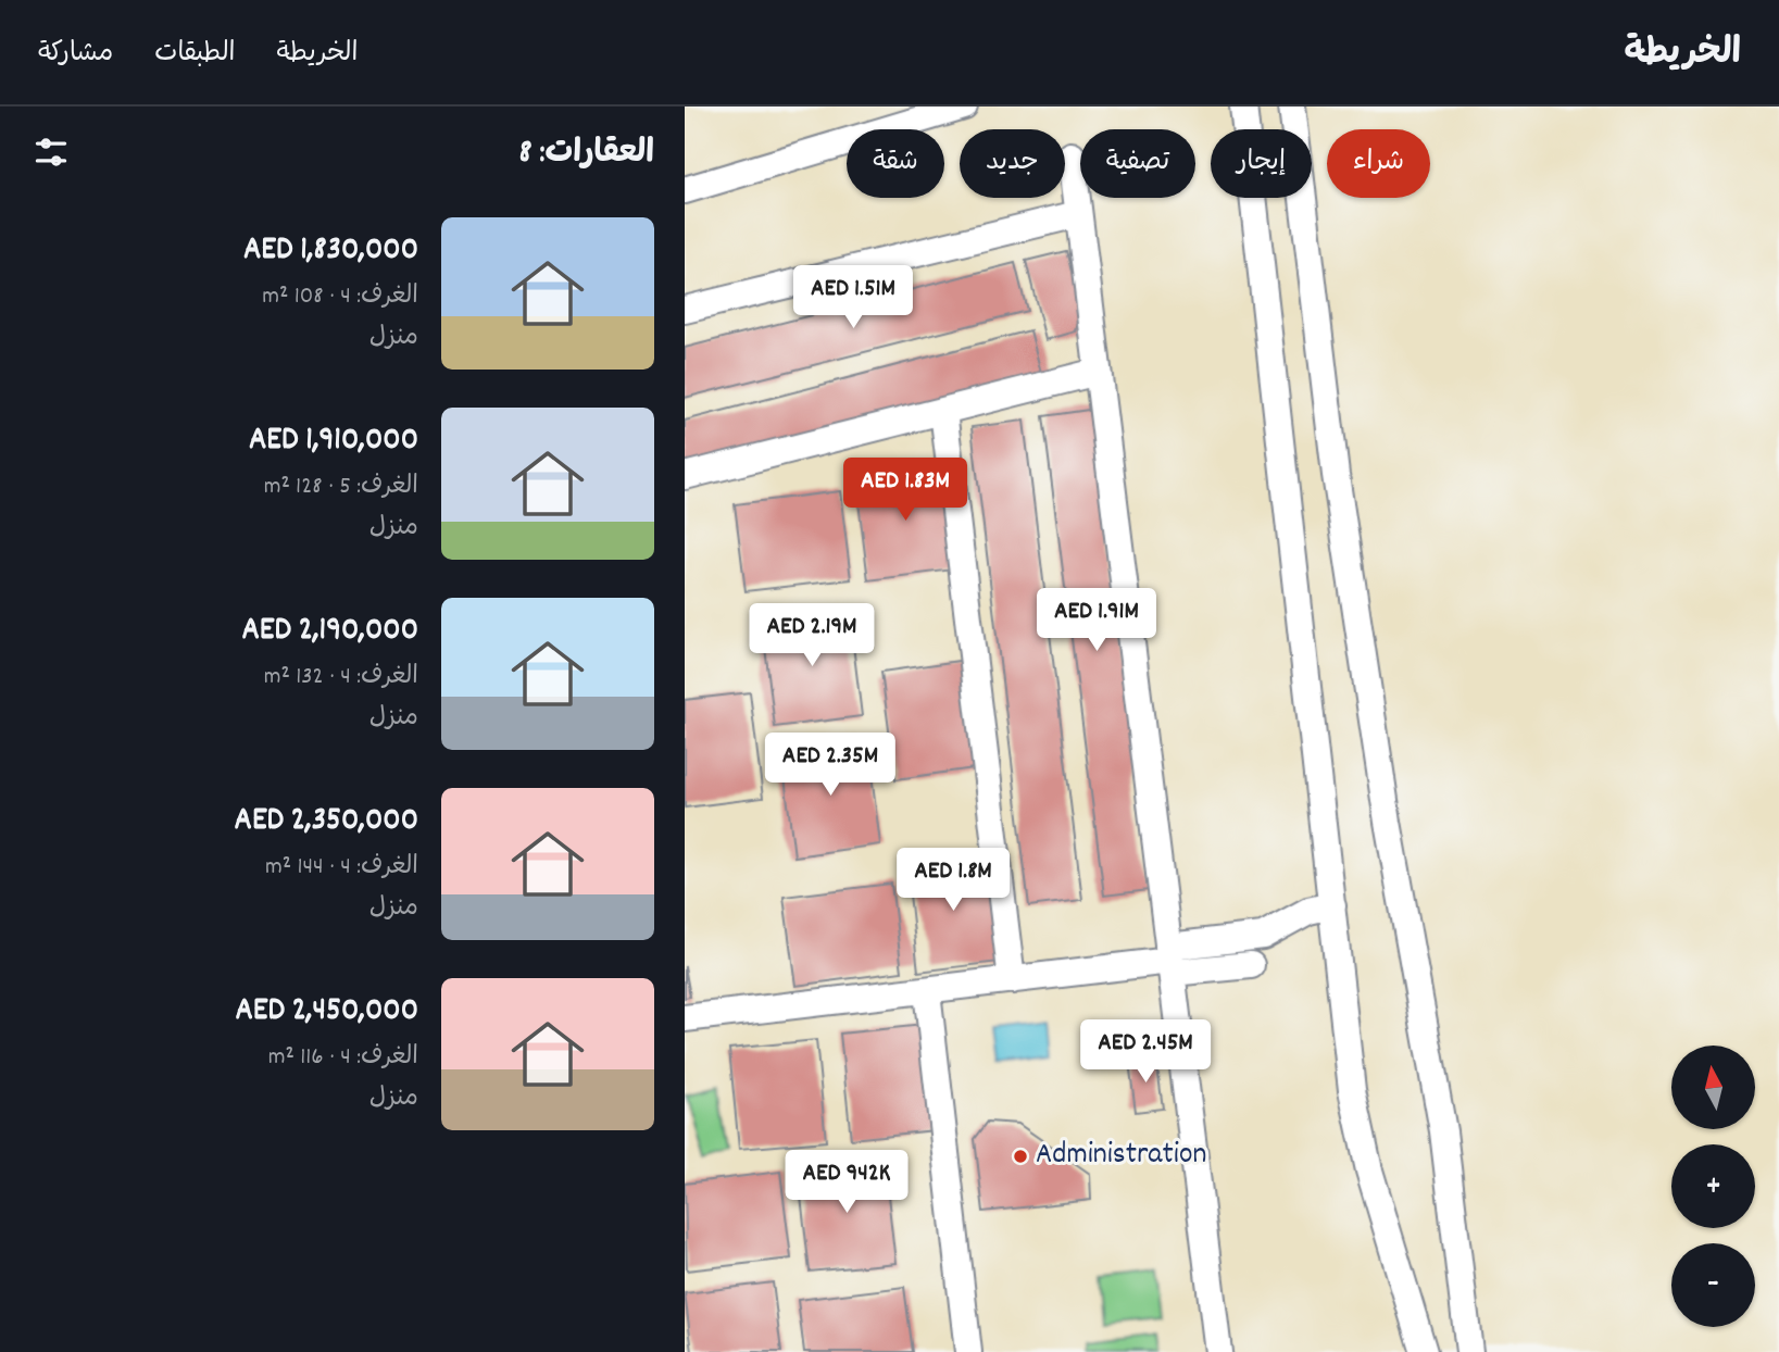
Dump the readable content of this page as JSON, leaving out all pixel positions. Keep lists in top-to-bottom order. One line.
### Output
{"places":["Administration"],"north":"top","page":{"header":"الخريطة","nav":["الخريطة","الطبقات","مشاركة"],"heading":"العقارات: 8","chip":["شراء","إيجار","تصفية","جديد","شقة"],"list":[{"name":"AED 1,830,000","note":"الغرف: 4 · 108 m² · منزل"},{"name":"AED 1,910,000","note":"الغرف: 5 · 128 m² · منزل"},{"name":"AED 2,190,000","note":"الغرف: 4 · 132 m² · منزل"},{"name":"AED 2,350,000","note":"الغرف: 4 · 144 m² · منزل"},{"name":"AED 2,450,000","note":"الغرف: 4 · 116 m² · منزل"}],"price":["AED 1.51M","AED 1.83M","AED 1.91M","AED 2.19M","AED 2.35M","AED 1.8M","AED 2.45M","AED 942K"],"map_buttons":["+","−"]}}
